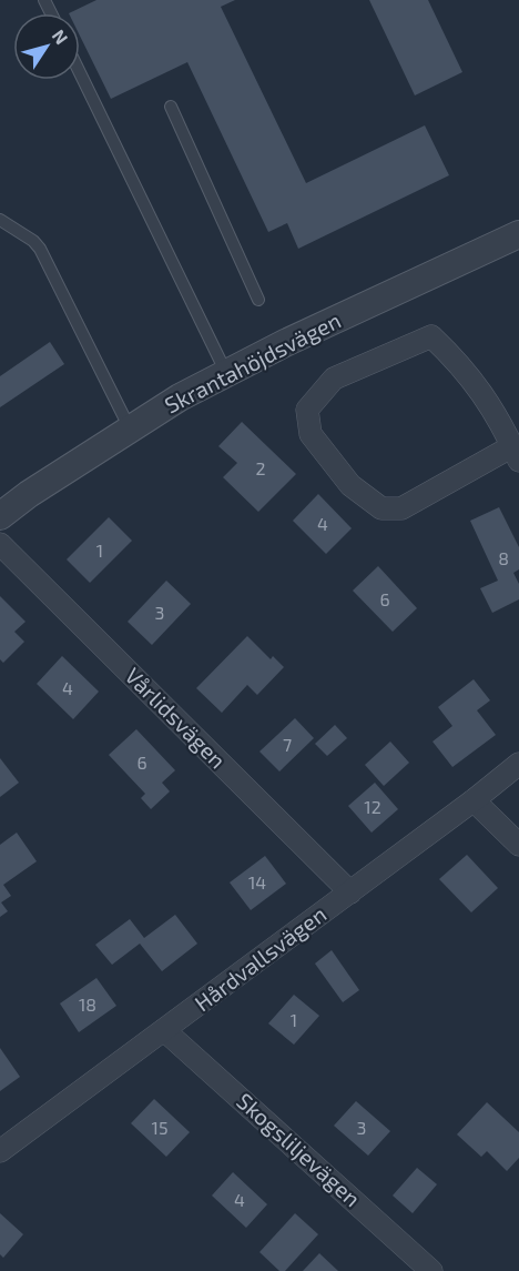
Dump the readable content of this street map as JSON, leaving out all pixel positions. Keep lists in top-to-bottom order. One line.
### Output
{"streets":{"street":["Skrantahöjdsvägen","Vårlidsvägen","Hårdvallsvägen","Skogsliljevägen"]},"crossings":[["Vårlidsvägen","Hårdvallsvägen"],["Hårdvallsvägen","Skogsliljevägen"]],"house_numbers":["2","4","1","8","6","3","4","7","6","12","14","18","1","15","3","4"],"north":"top right"}
